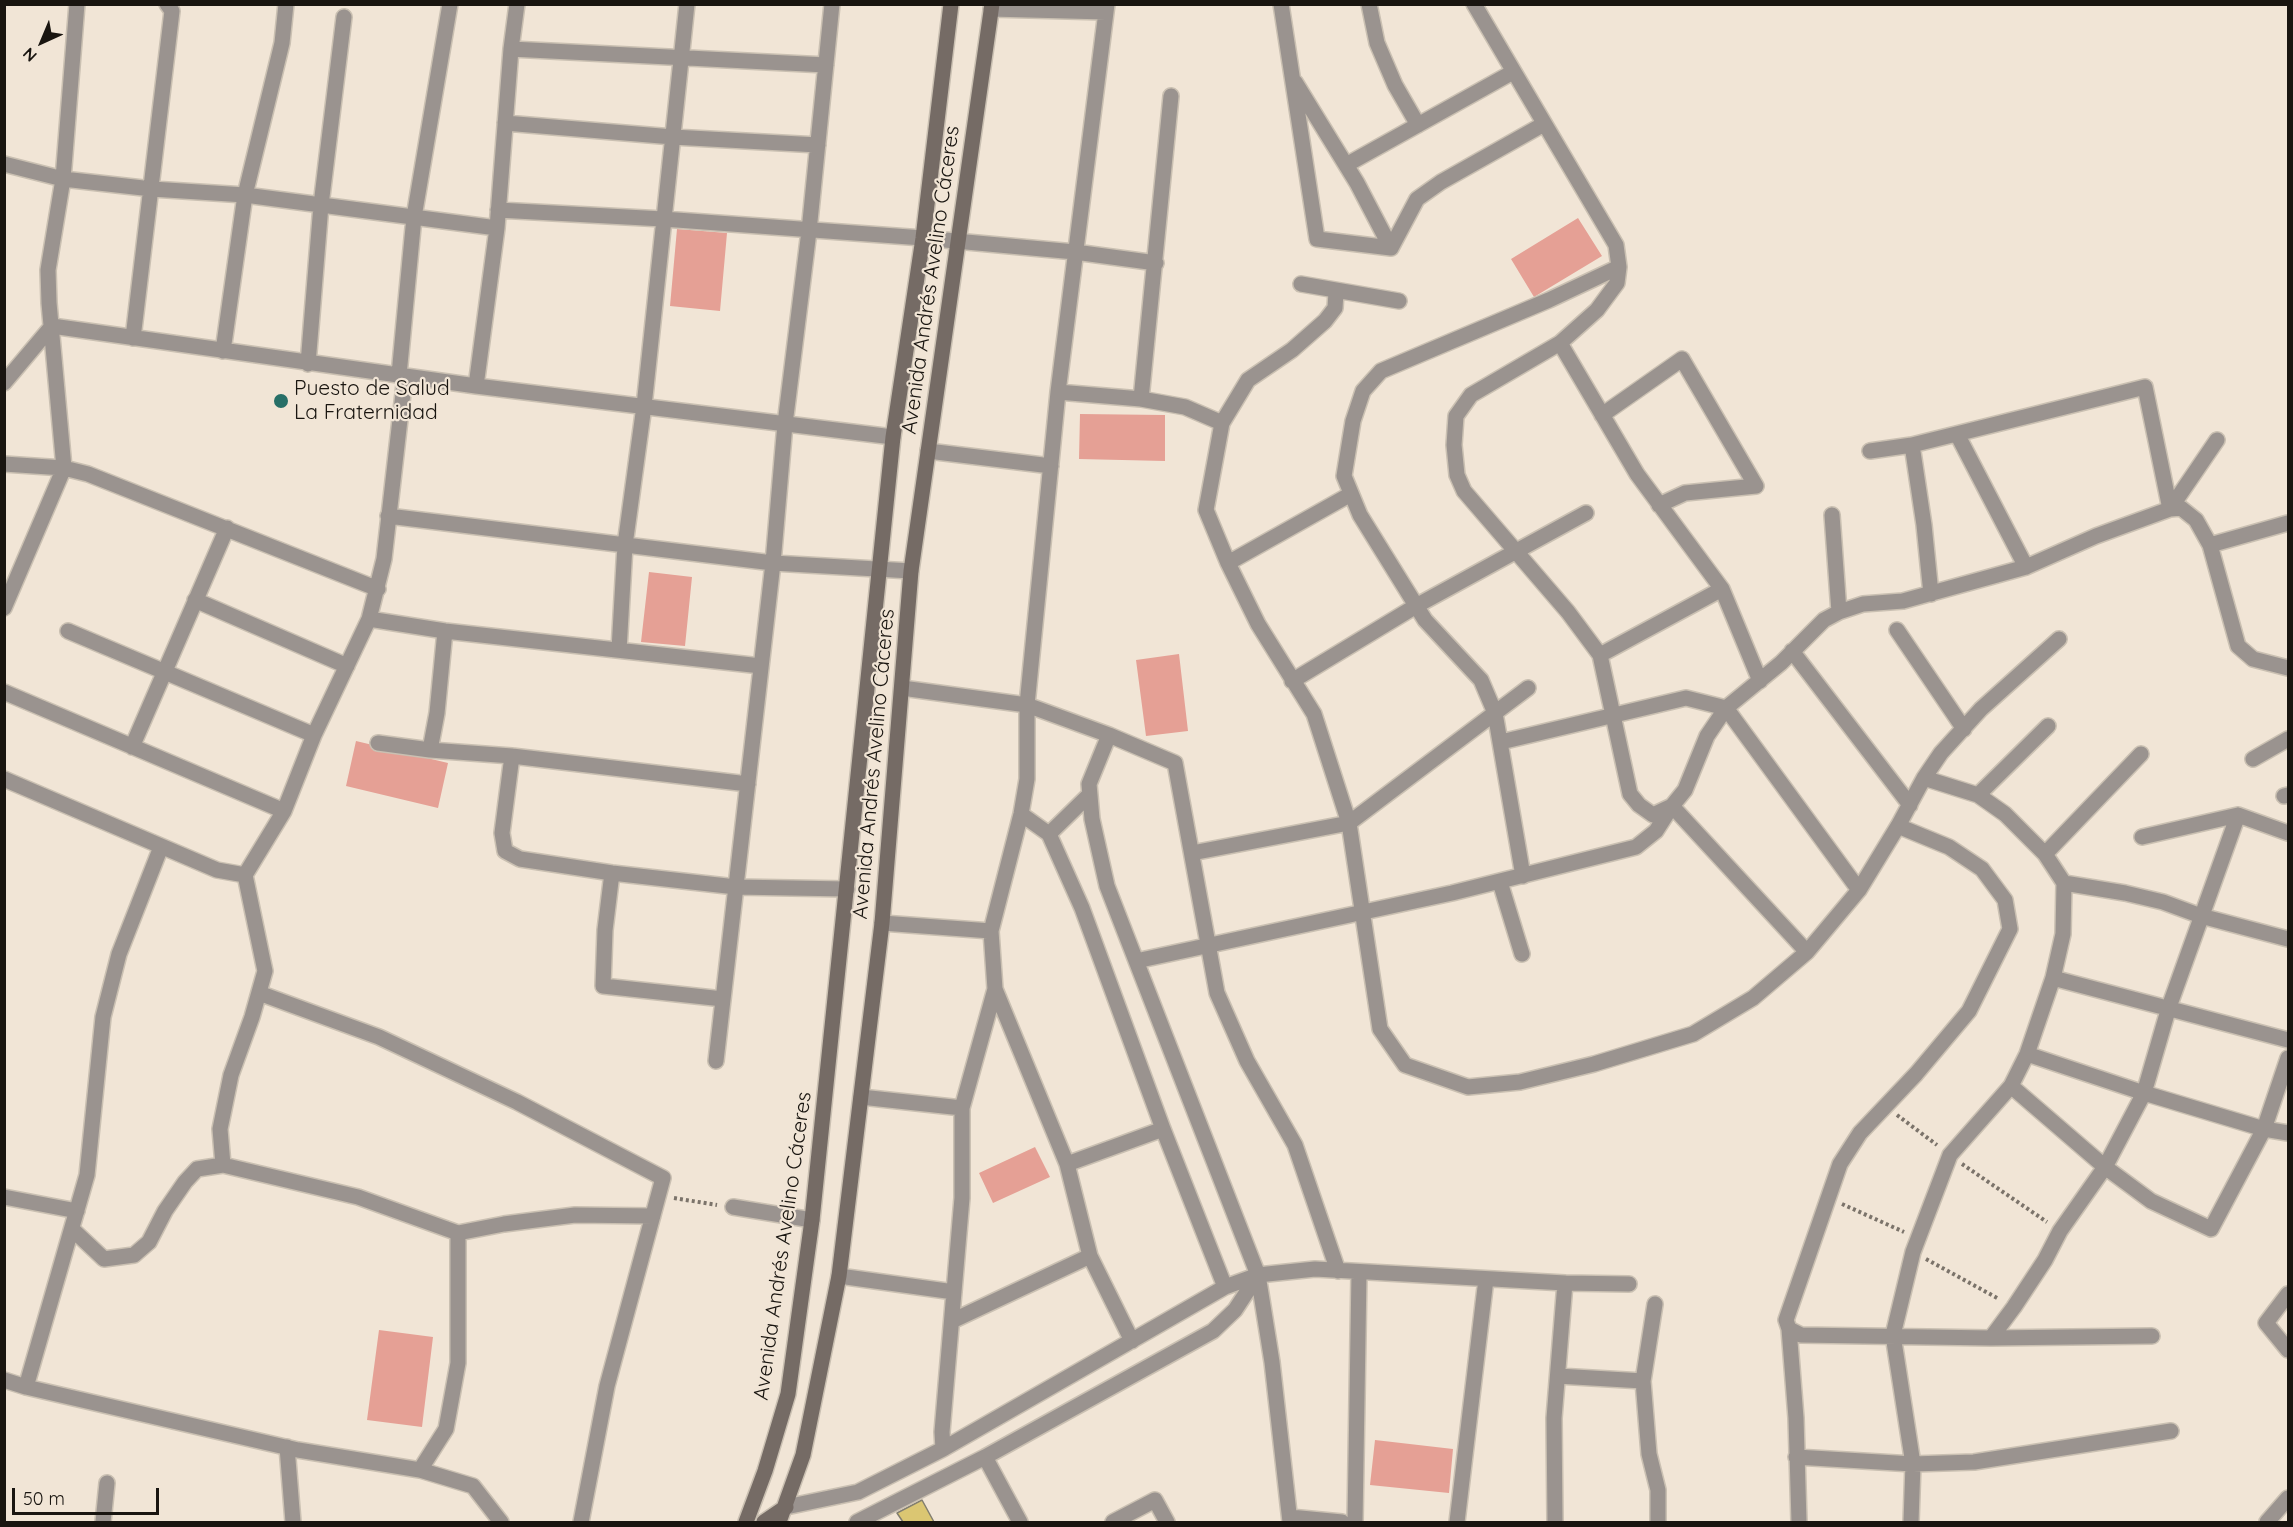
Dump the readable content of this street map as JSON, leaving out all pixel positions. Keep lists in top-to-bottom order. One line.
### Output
{"streets":{"street":["Avenida Andrés Avelino Cáceres"]},"places":["Puesto de Salud La Fraternidad"],"scale_bar":"50 m","north":"bottom left"}
